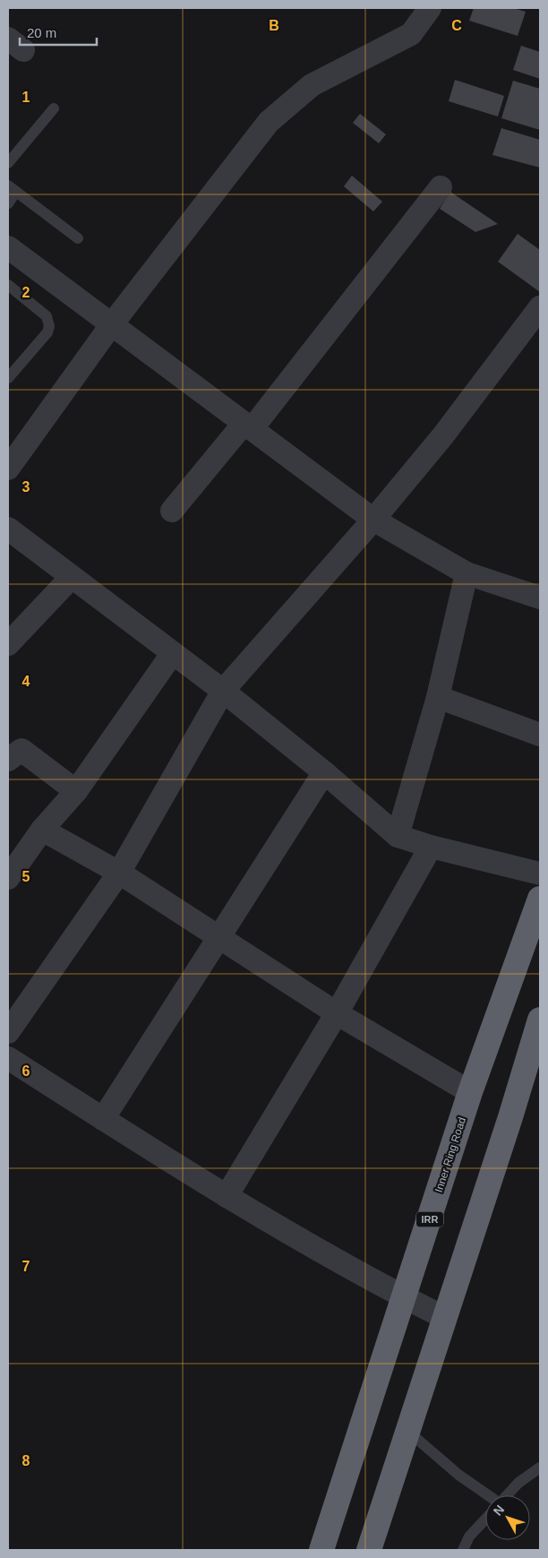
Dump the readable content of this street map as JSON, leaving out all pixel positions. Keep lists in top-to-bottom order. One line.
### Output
{"streets":{"highway":["Inner Ring Road","IRR"]},"scale_bar":"20 m","north":"top left","grid":{"columns":["B","C"],"rows":["1","2","3","4","5","6","7","8"]}}
